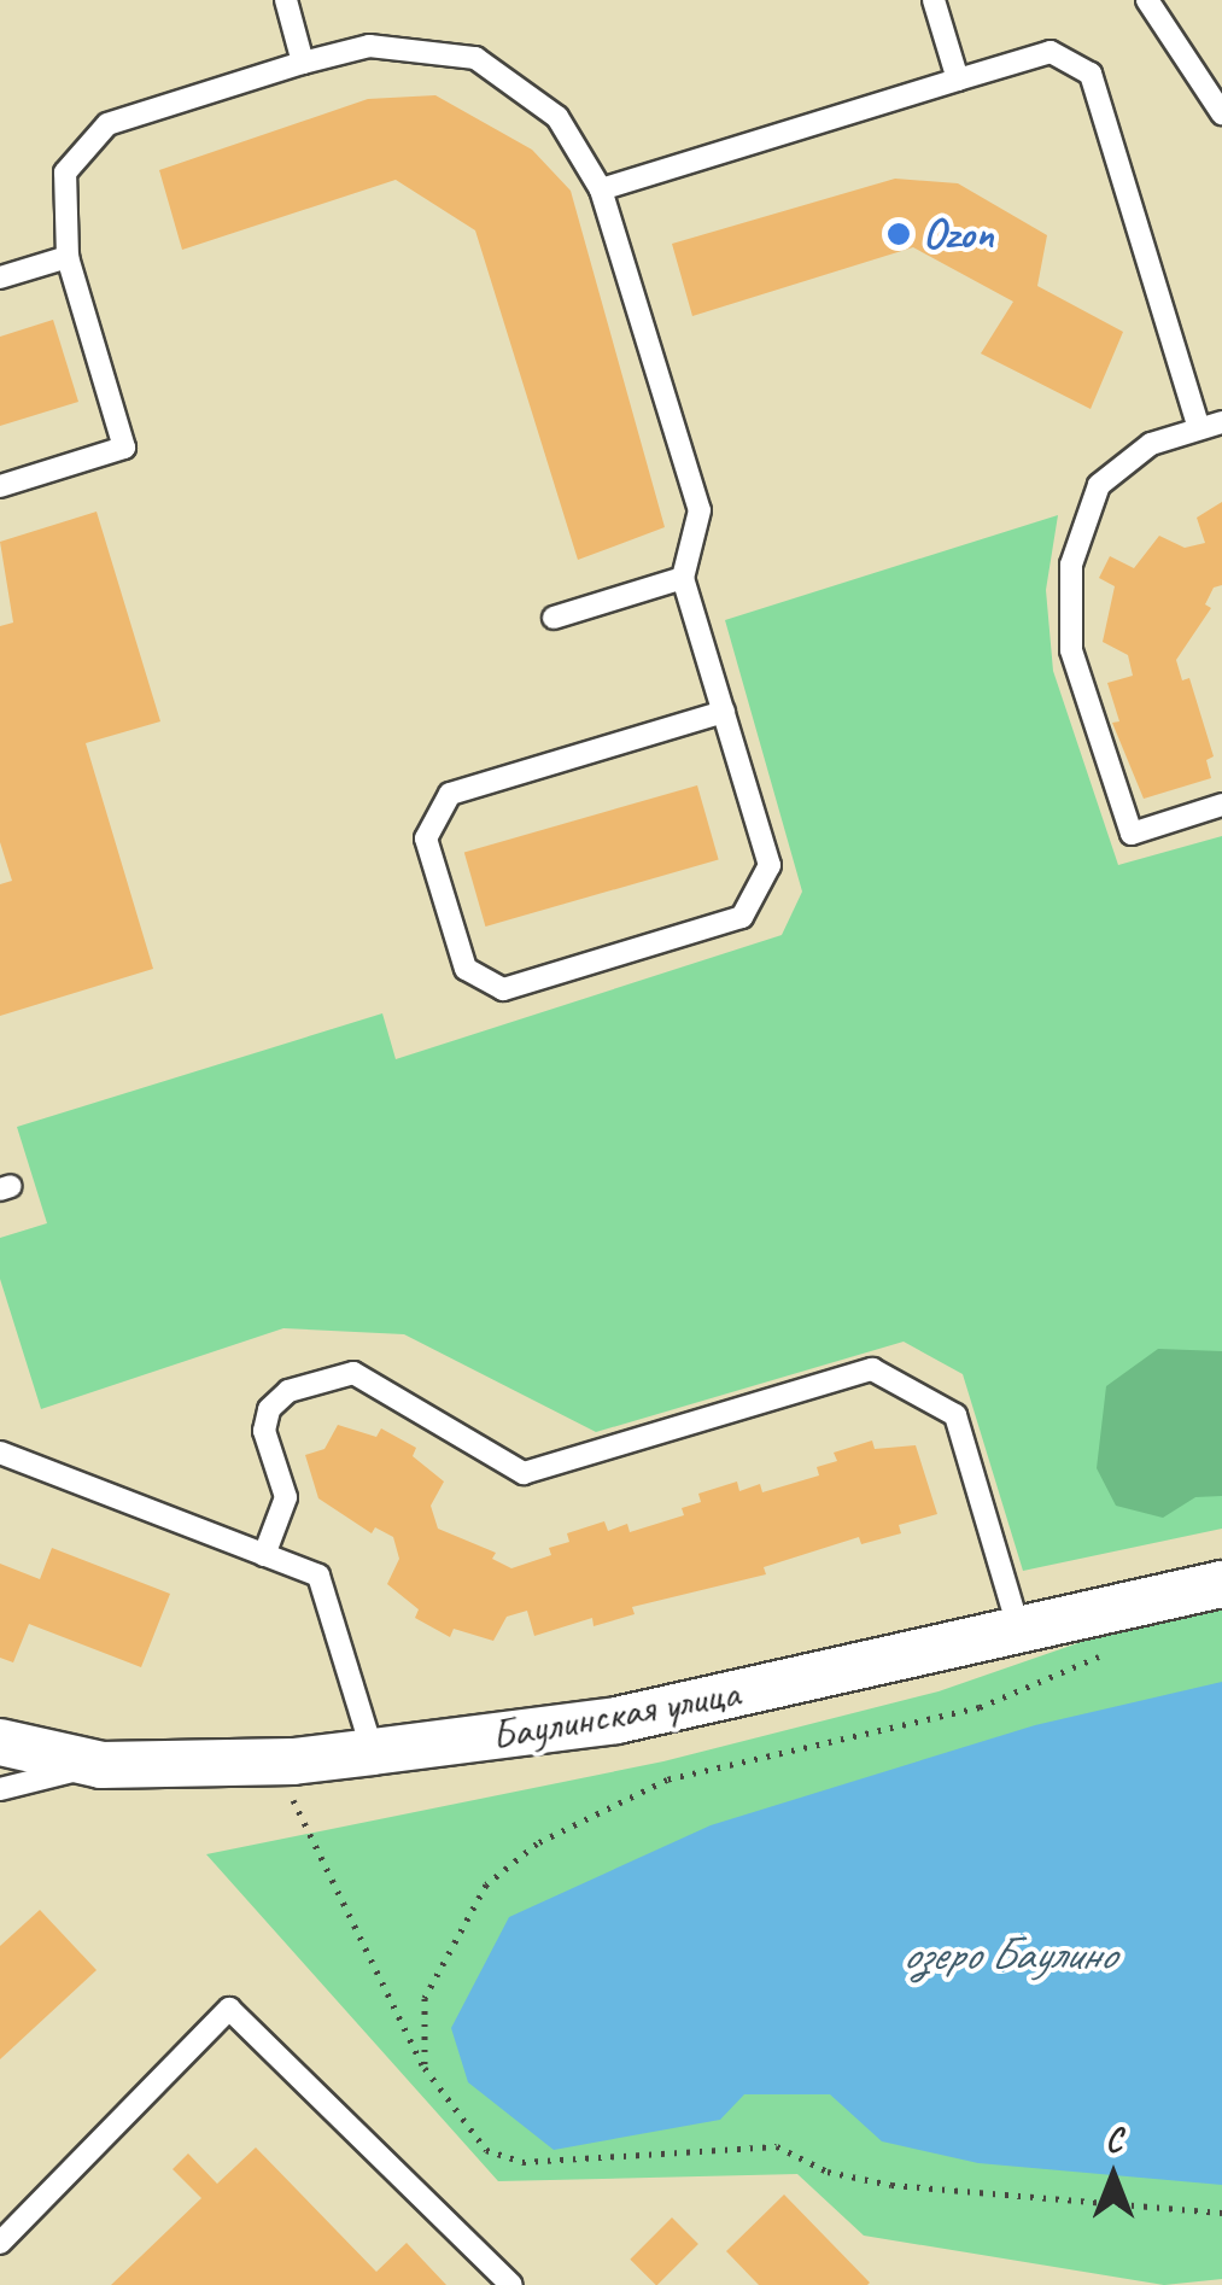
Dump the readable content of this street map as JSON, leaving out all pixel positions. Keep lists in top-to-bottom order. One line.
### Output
{"streets":{"street":["Баулинская улица"]},"water":["озеро Баулино"],"places":["Ozon"],"north":"top"}
